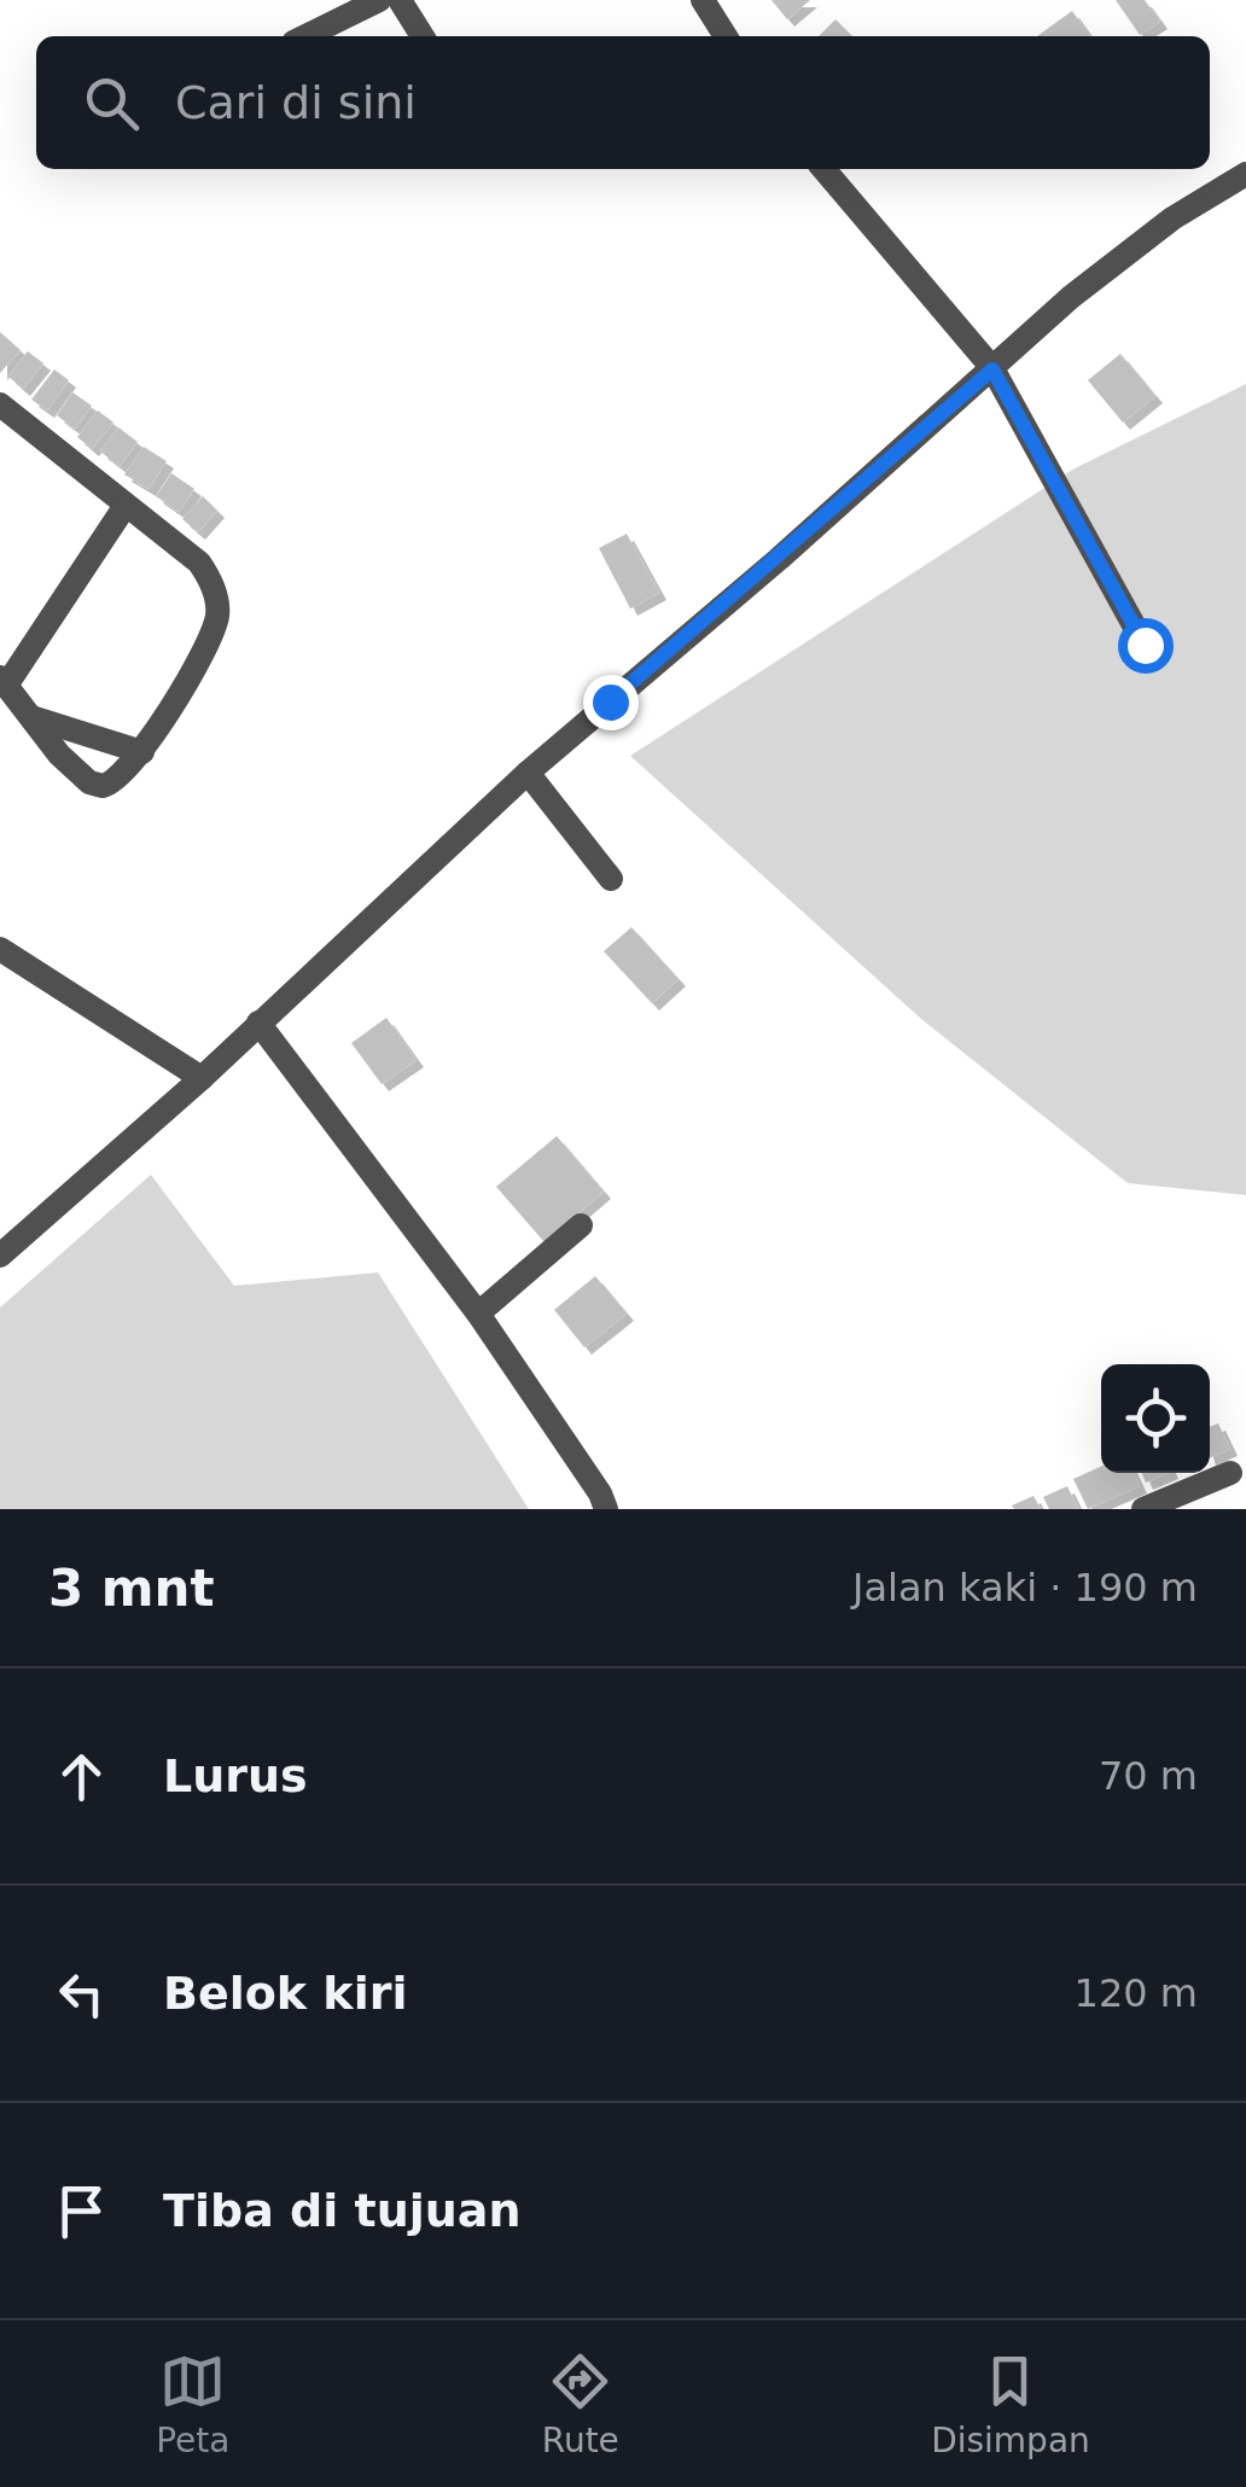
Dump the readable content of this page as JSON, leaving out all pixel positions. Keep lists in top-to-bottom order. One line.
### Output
{"page":{"search":"Cari di sini","heading":["3 mnt","Jalan kaki · 190 m"],"list":[["Lurus","70 m"],["Belok kiri","120 m"],"Tiba di tujuan"],"nav":["Peta","Rute","Disimpan"]}}
